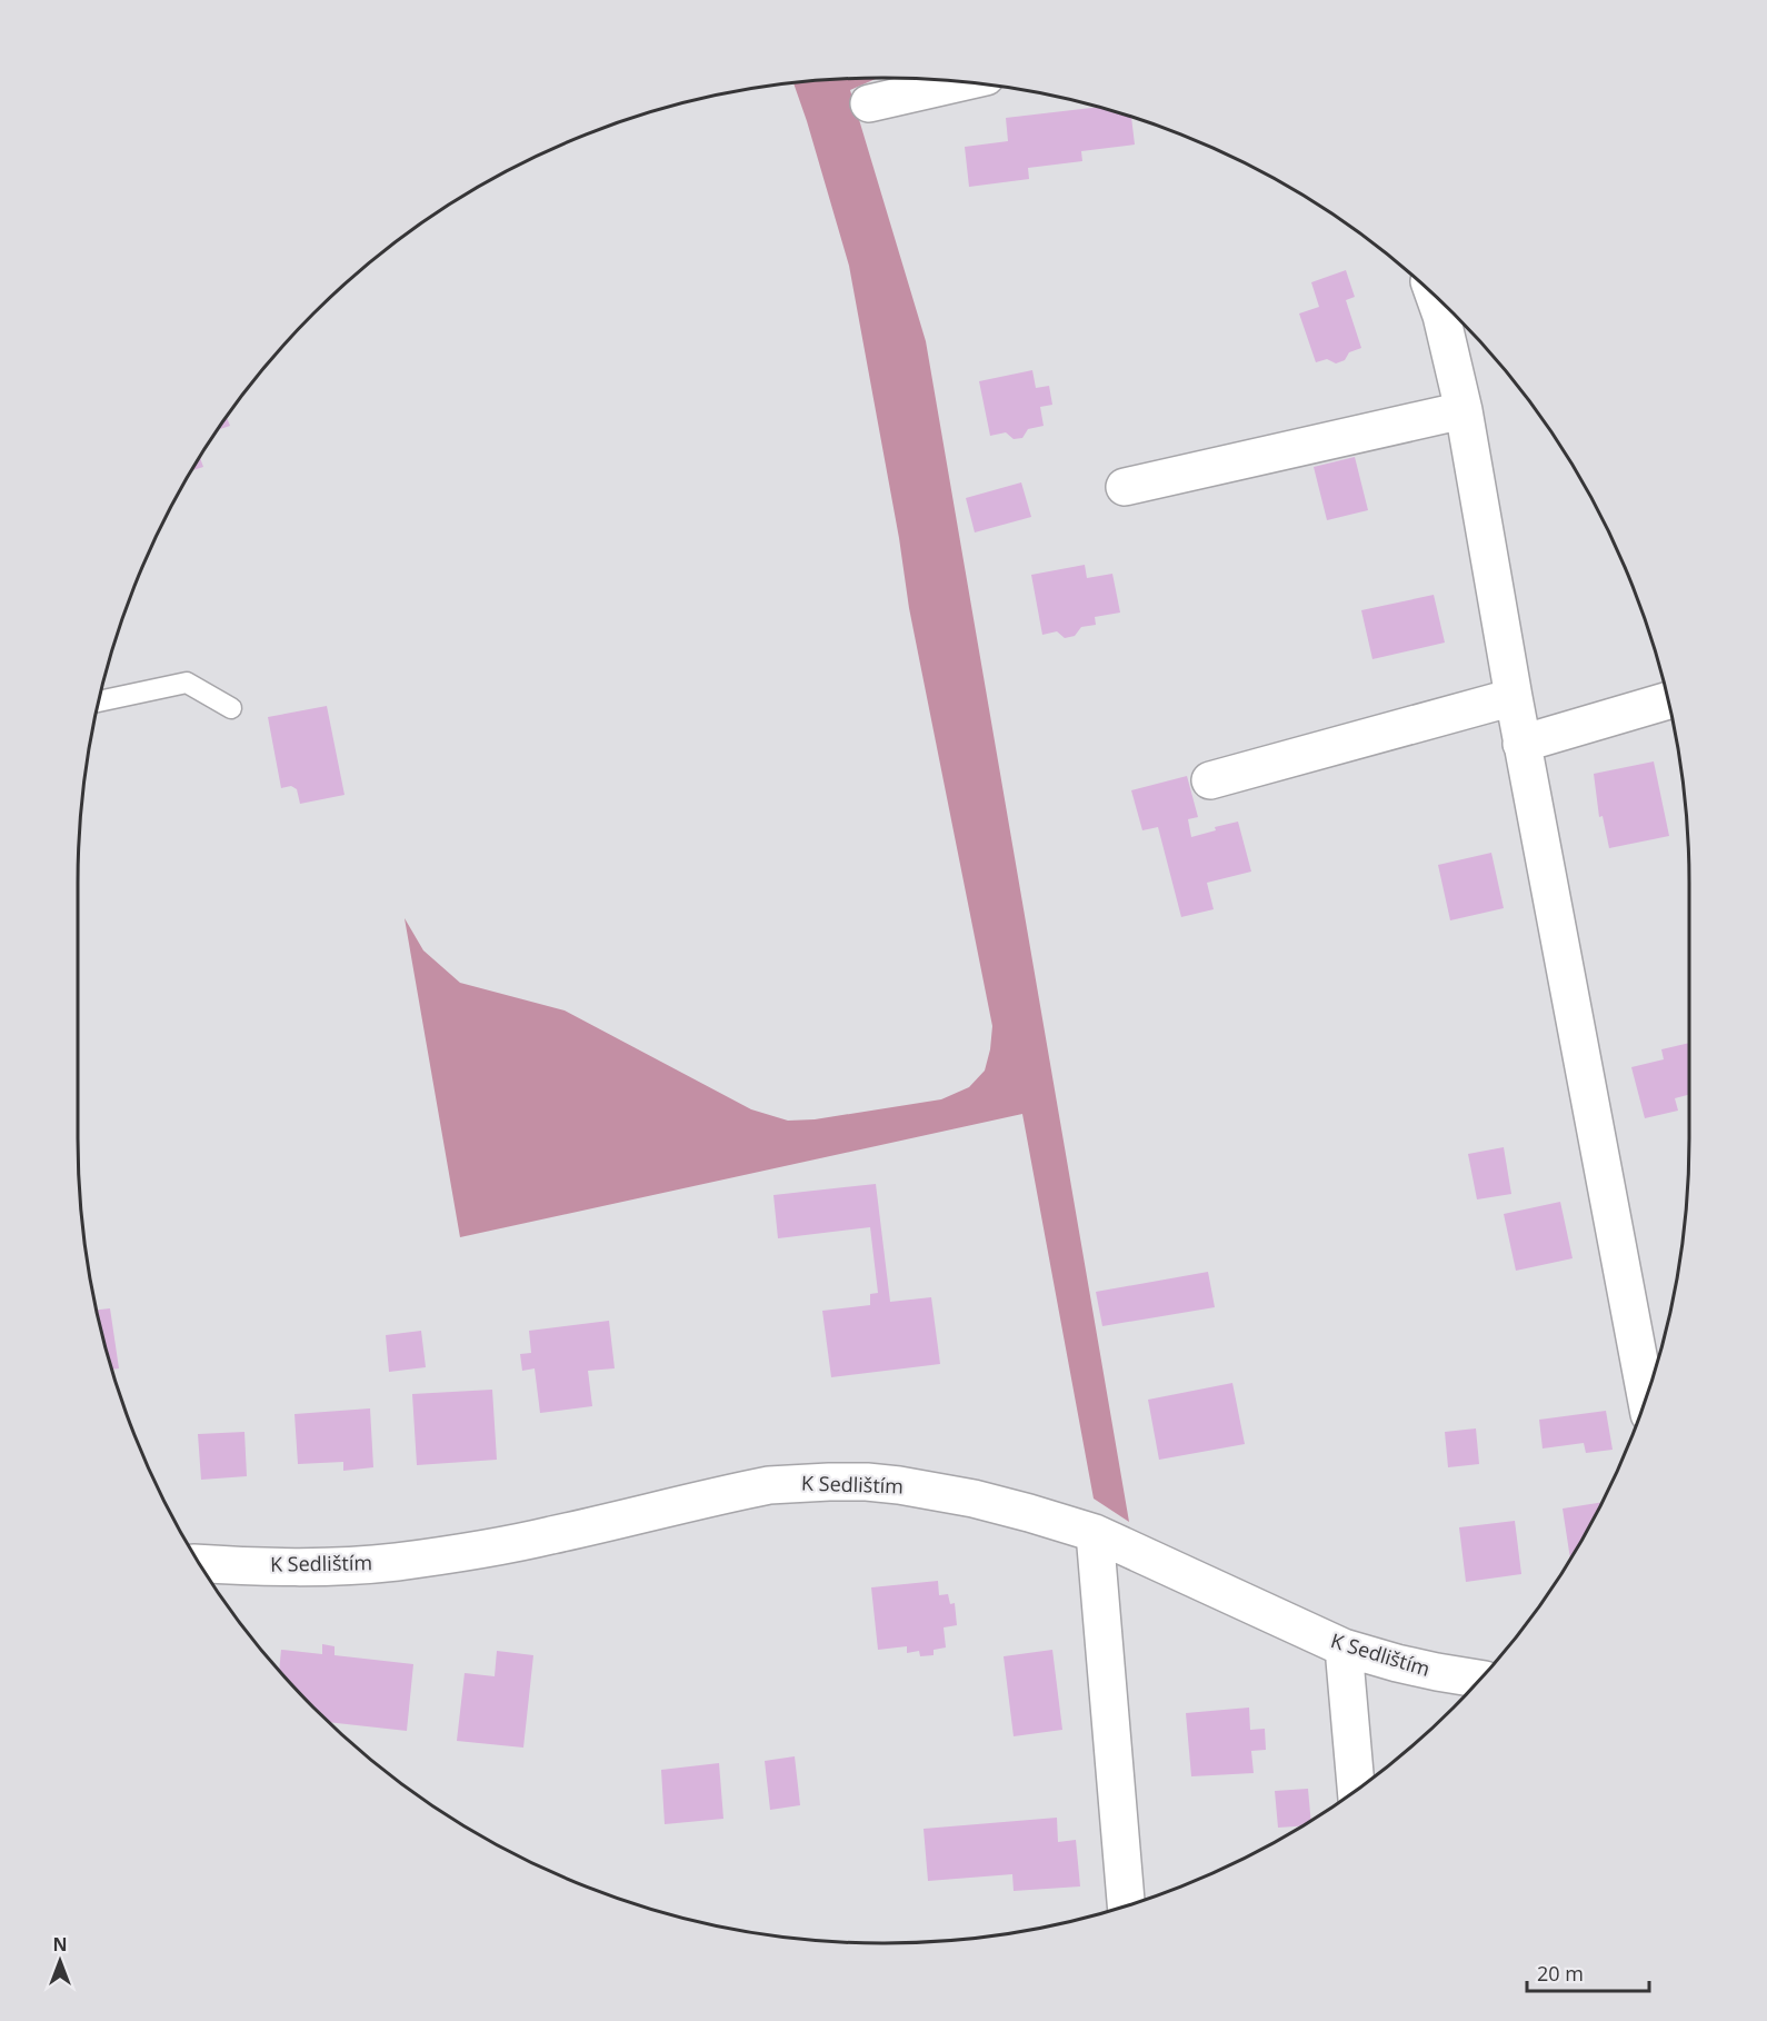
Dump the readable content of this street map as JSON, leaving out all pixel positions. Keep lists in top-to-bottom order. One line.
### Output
{"streets":{"street":["K Sedlištím"]},"scale_bar":"20 m","north":"top"}
